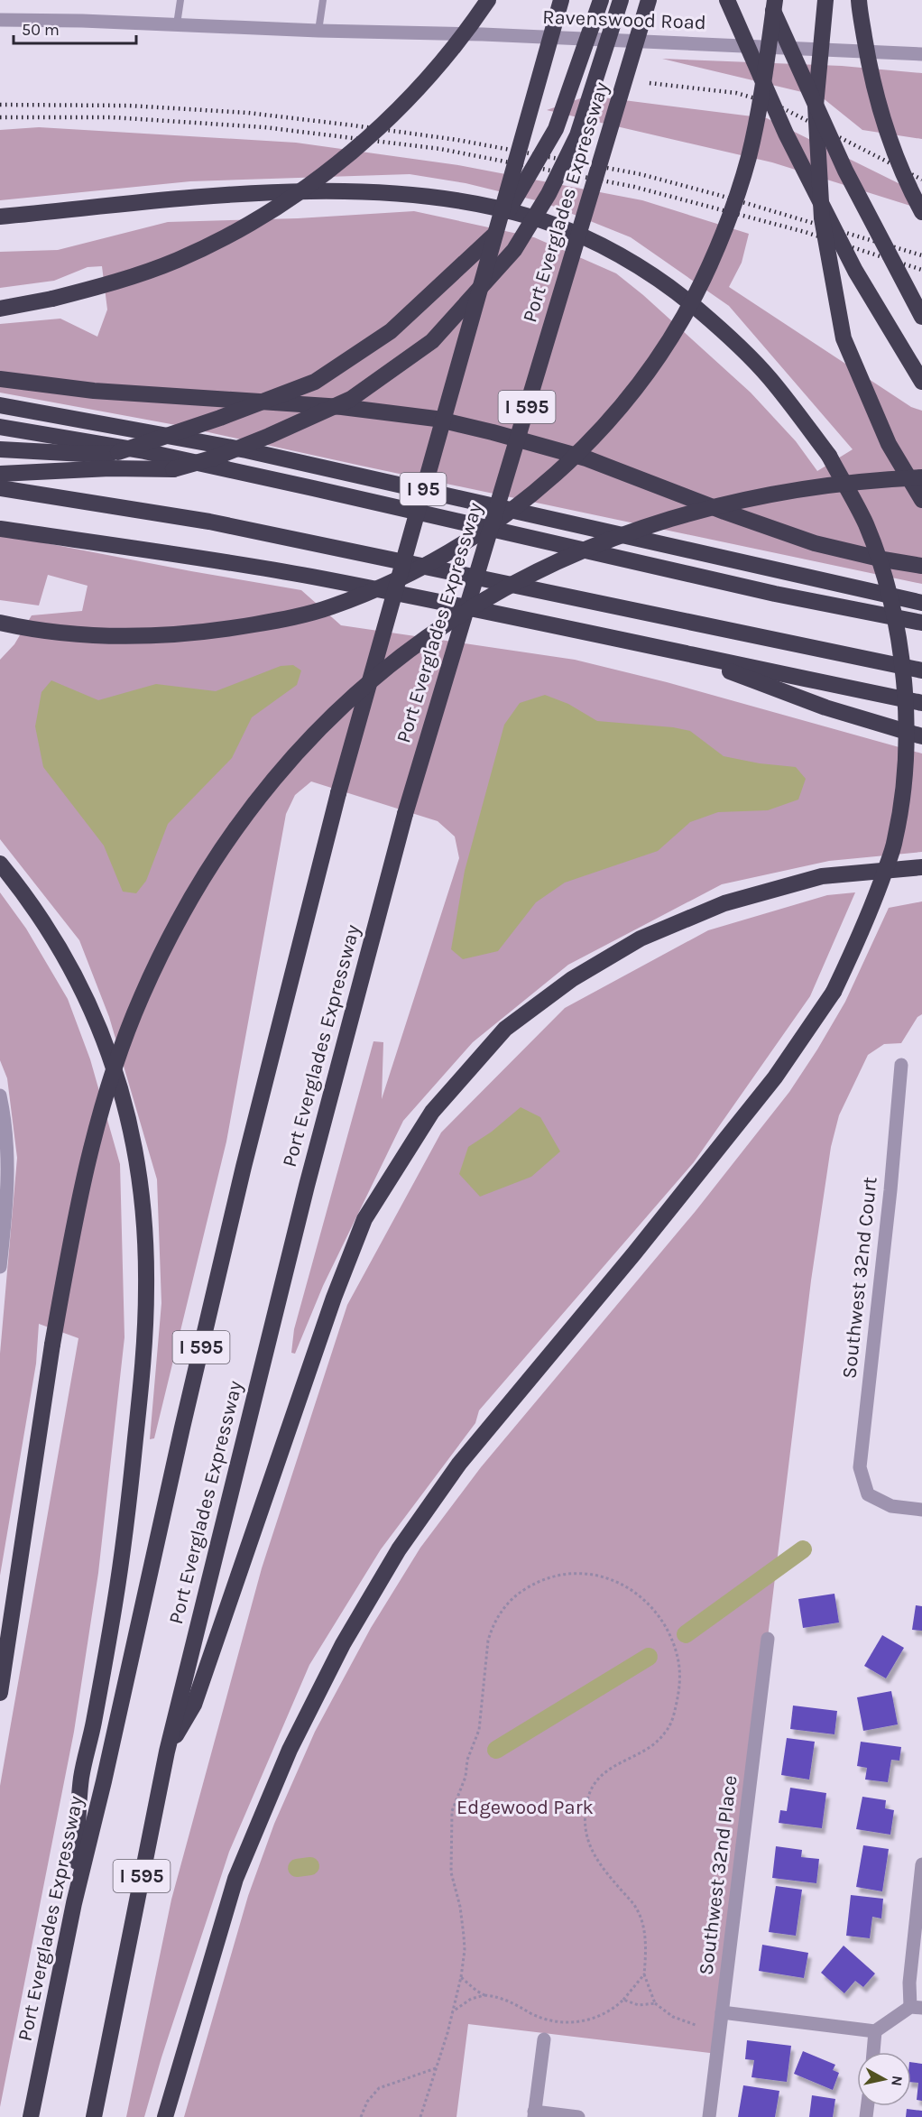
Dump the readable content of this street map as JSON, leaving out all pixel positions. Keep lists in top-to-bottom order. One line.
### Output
{"streets":{"highway":["Port Everglades Expressway","I 595","I 95"],"street":["Ravenswood Road","Southwest 32nd Court","Southwest 32nd Place"]},"parks":["Edgewood Park"],"scale_bar":"50 m","north":"right"}
